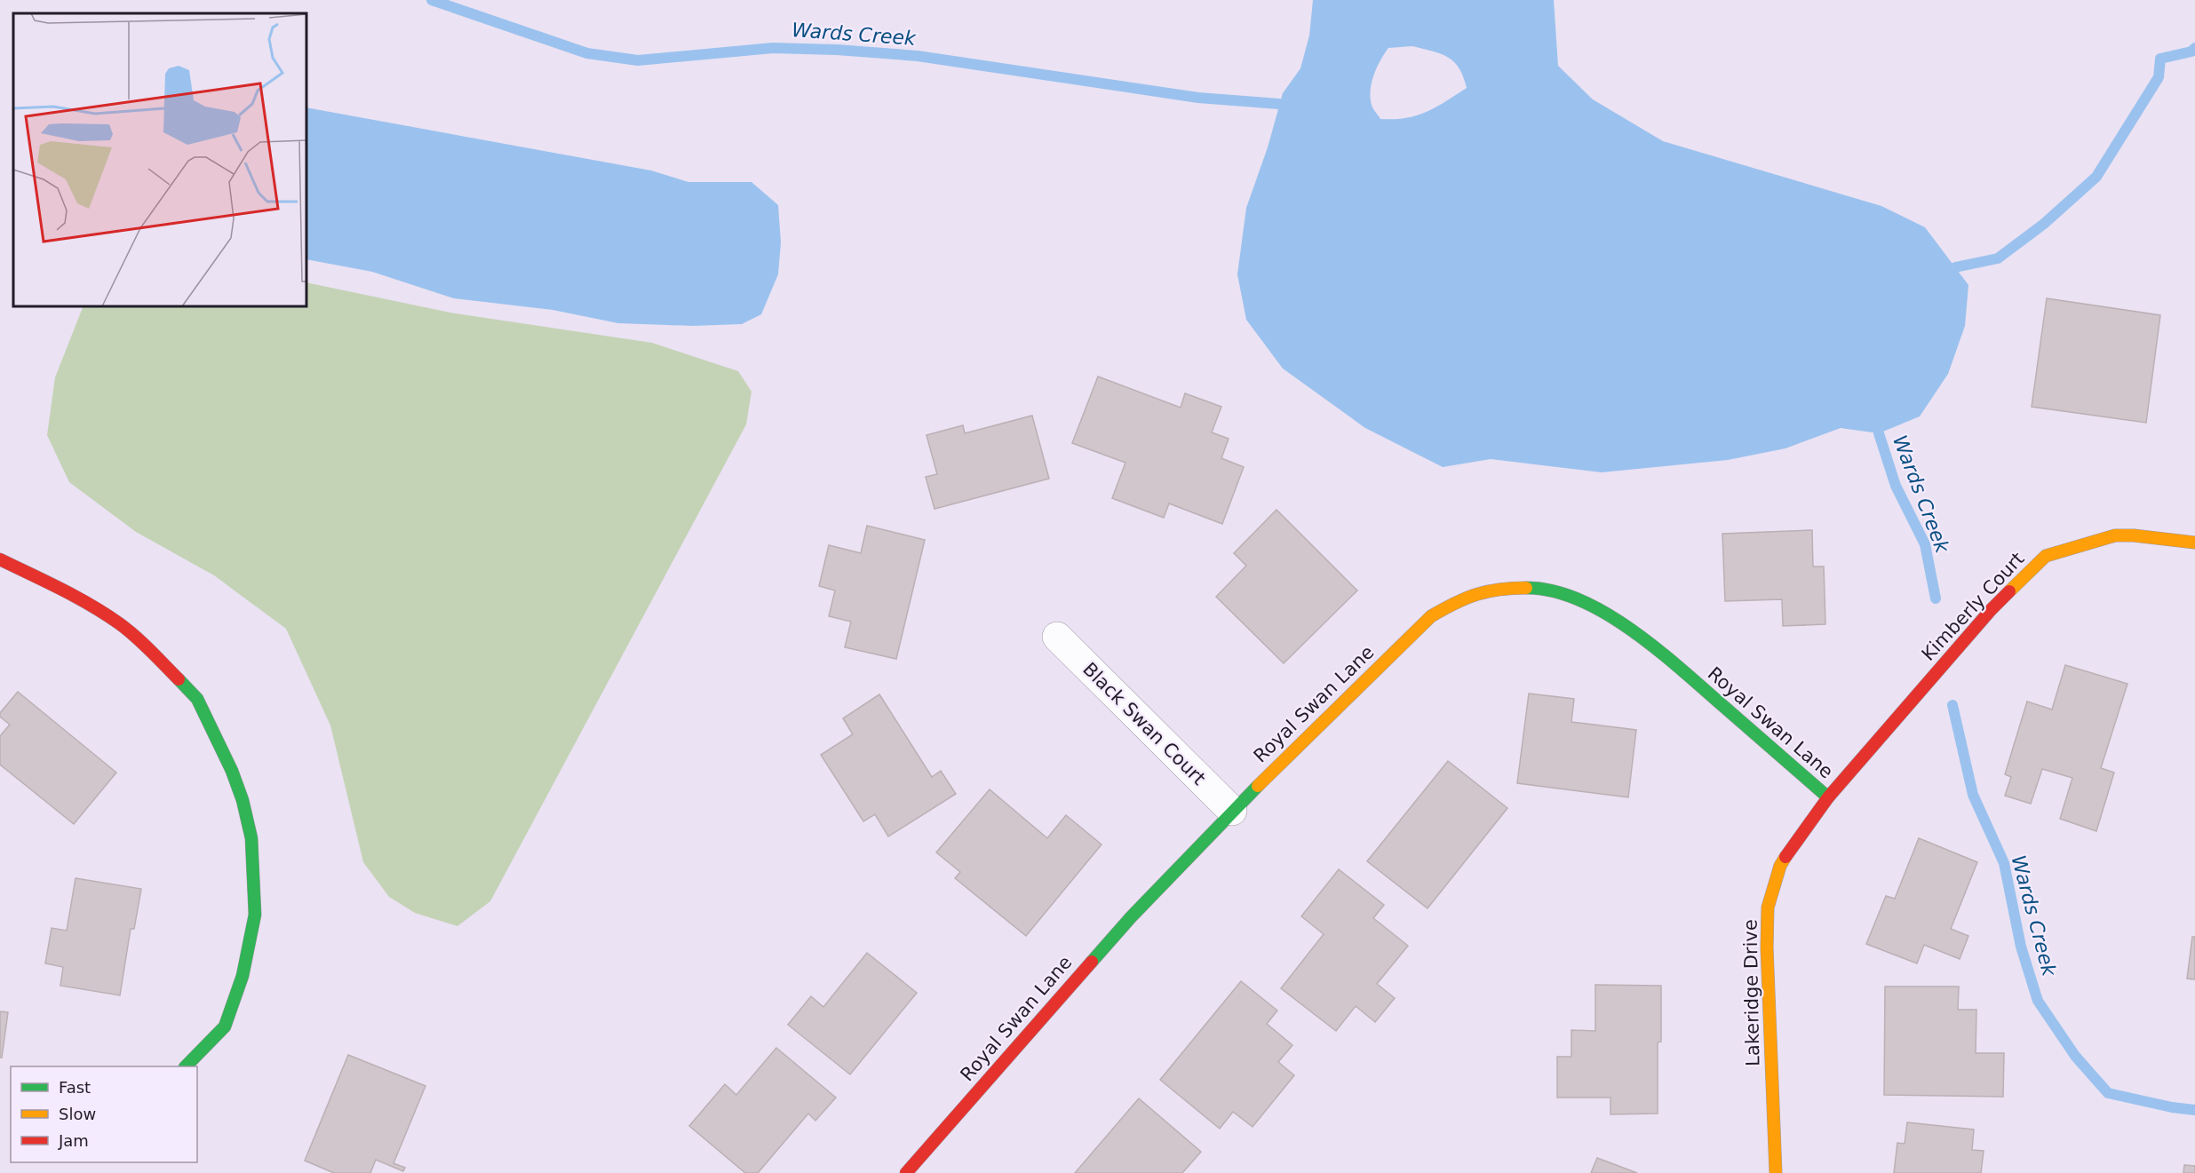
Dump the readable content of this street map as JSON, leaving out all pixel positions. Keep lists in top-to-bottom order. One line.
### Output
{"streets":{"street":["Kimberly Court","Royal Swan Lane","Black Swan Court","Lakeridge Drive"]},"crossings":[["Kimberly Court","Royal Swan Lane"],["Kimberly Court","Lakeridge Drive"],["Royal Swan Lane","Black Swan Court"],["Royal Swan Lane","Lakeridge Drive"]],"water":["Wards Creek"],"legend":["Fast","Slow","Jam"]}
